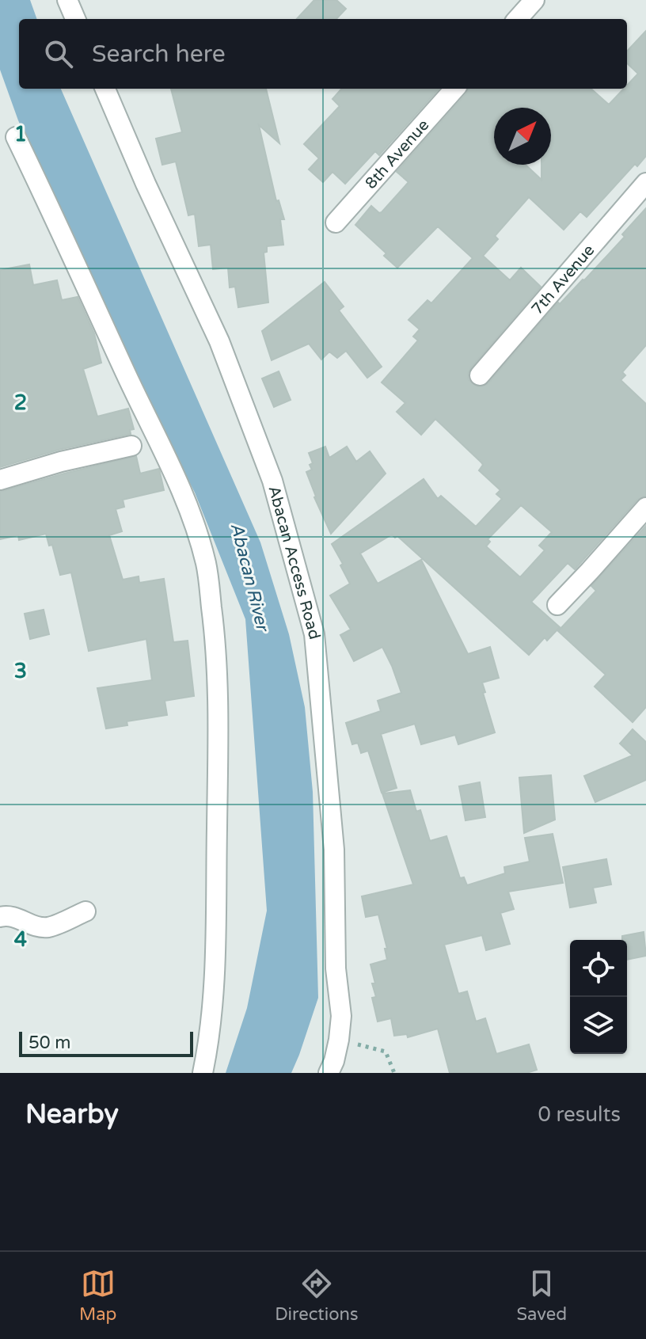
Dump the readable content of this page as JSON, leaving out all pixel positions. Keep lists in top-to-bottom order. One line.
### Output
{"streets":{"street":["8th Avenue","7th Avenue","Abacan Access Road"]},"water":["Abacan River"],"scale_bar":"50 m","north":"top right","page":{"search":"Search here","scale":"50 m","heading":["Nearby","0 results"],"nav":["Map","Directions","Saved"]},"grid":{"rows":["1","2","3","4"]}}
